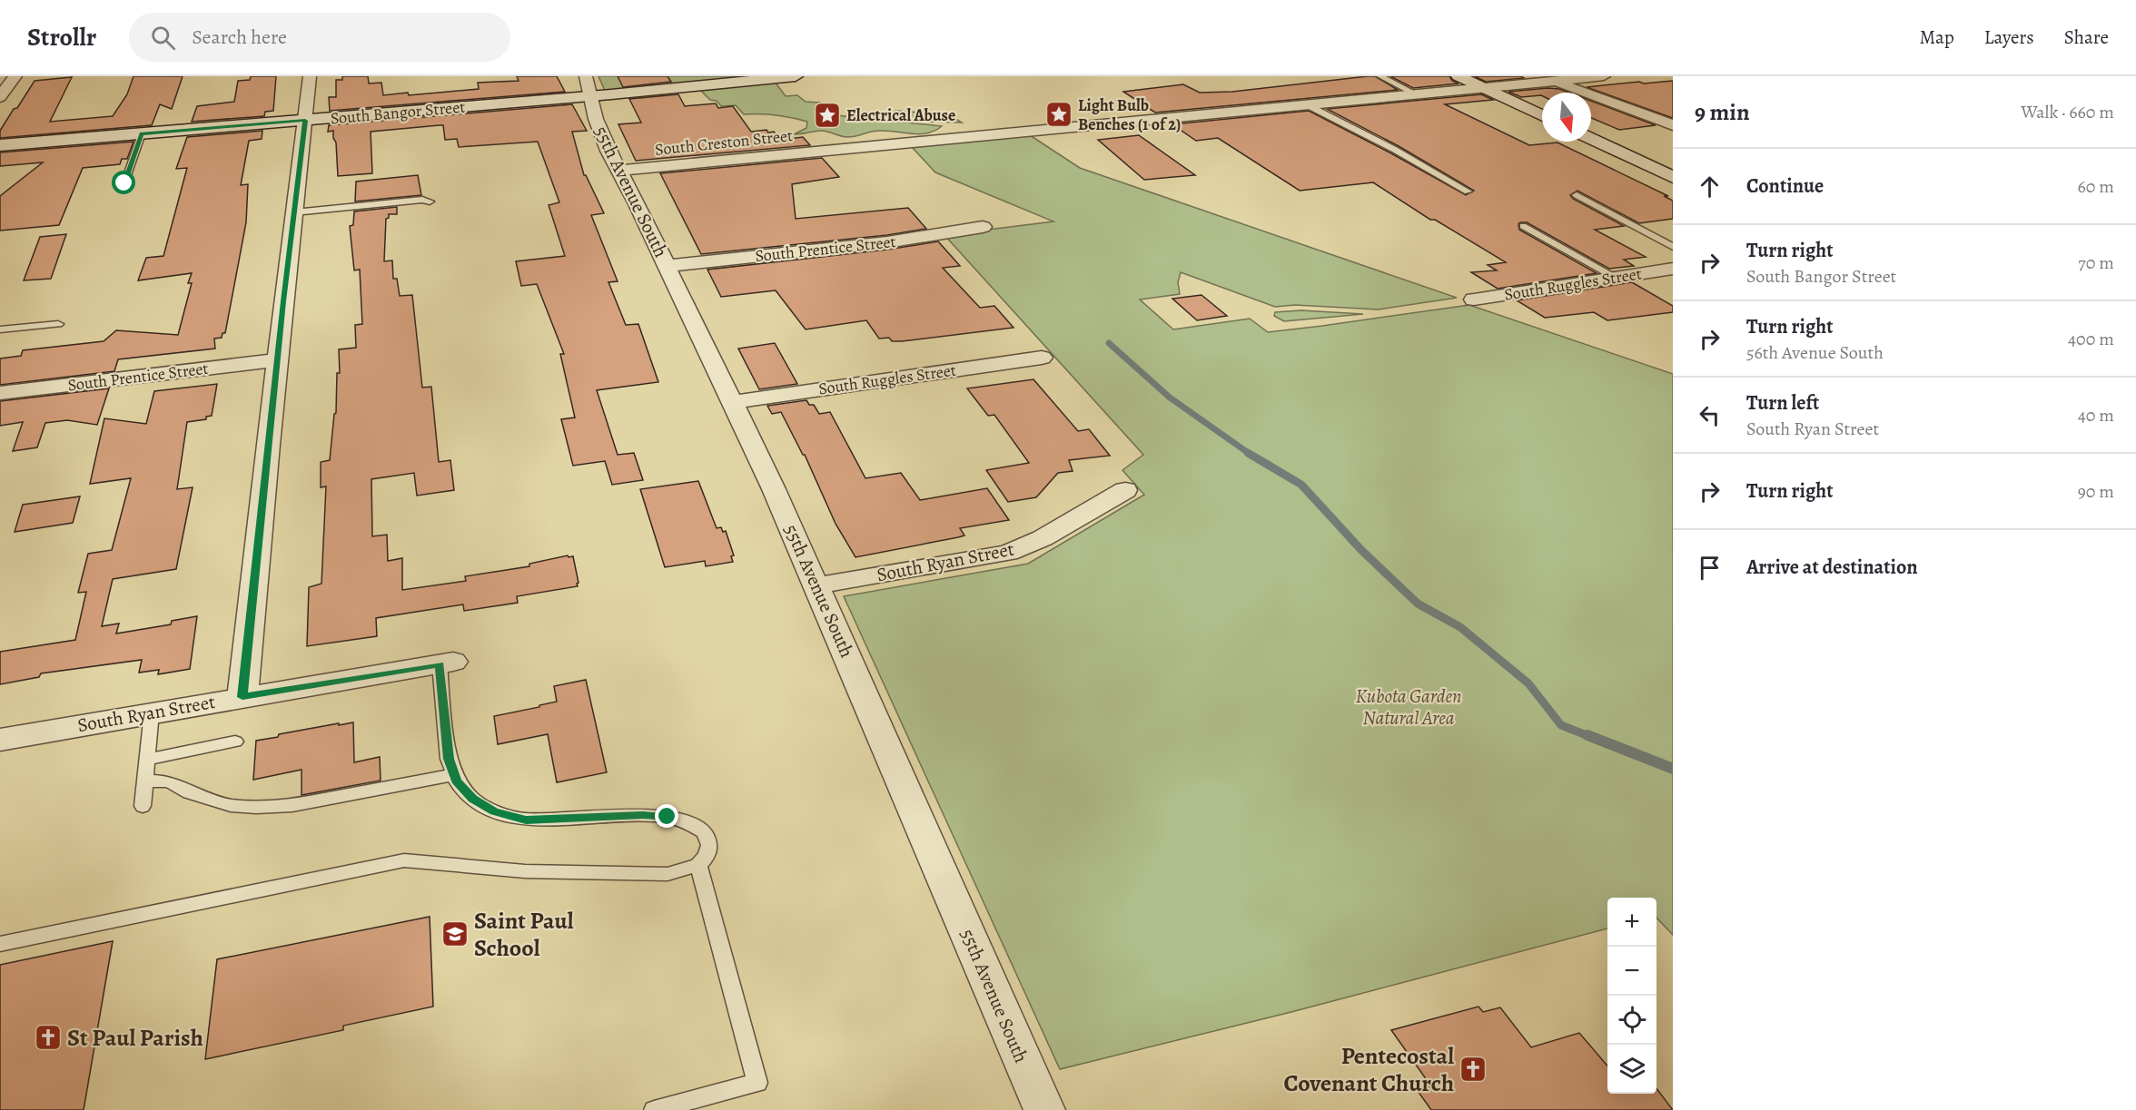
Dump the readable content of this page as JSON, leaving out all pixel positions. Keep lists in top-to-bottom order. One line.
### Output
{"streets":{"street":["South Bangor Street","South Creston Street","55th Avenue South","South Prentice Street","South Ruggles Street","South Ryan Street"]},"crossings":[["South Bangor Street","55th Avenue South"],["South Creston Street","55th Avenue South"],["55th Avenue South","South Prentice Street"],["55th Avenue South","South Ruggles Street"],["55th Avenue South","South Ryan Street"]],"parks":["Kubota Garden Natural Area"],"places":{"place":["Light Bulb Benches (1 of 2)","Electrical Abuse"],"school or university":["Saint Paul School"],"church":["St Paul Parish","Pentecostal Covenant Church"]},"north":"bottom","page":{"header":"Strollr","search":"Search here","nav":["Map","Layers","Share"],"heading":["9 min","Walk · 660 m"],"list":[["Continue","60 m"],["Turn right","South Bangor Street","70 m"],["Turn right","56th Avenue South","400 m"],["Turn left","South Ryan Street","40 m"],["Turn right","90 m"],"Arrive at destination"],"map_buttons":["+","−"]}}
